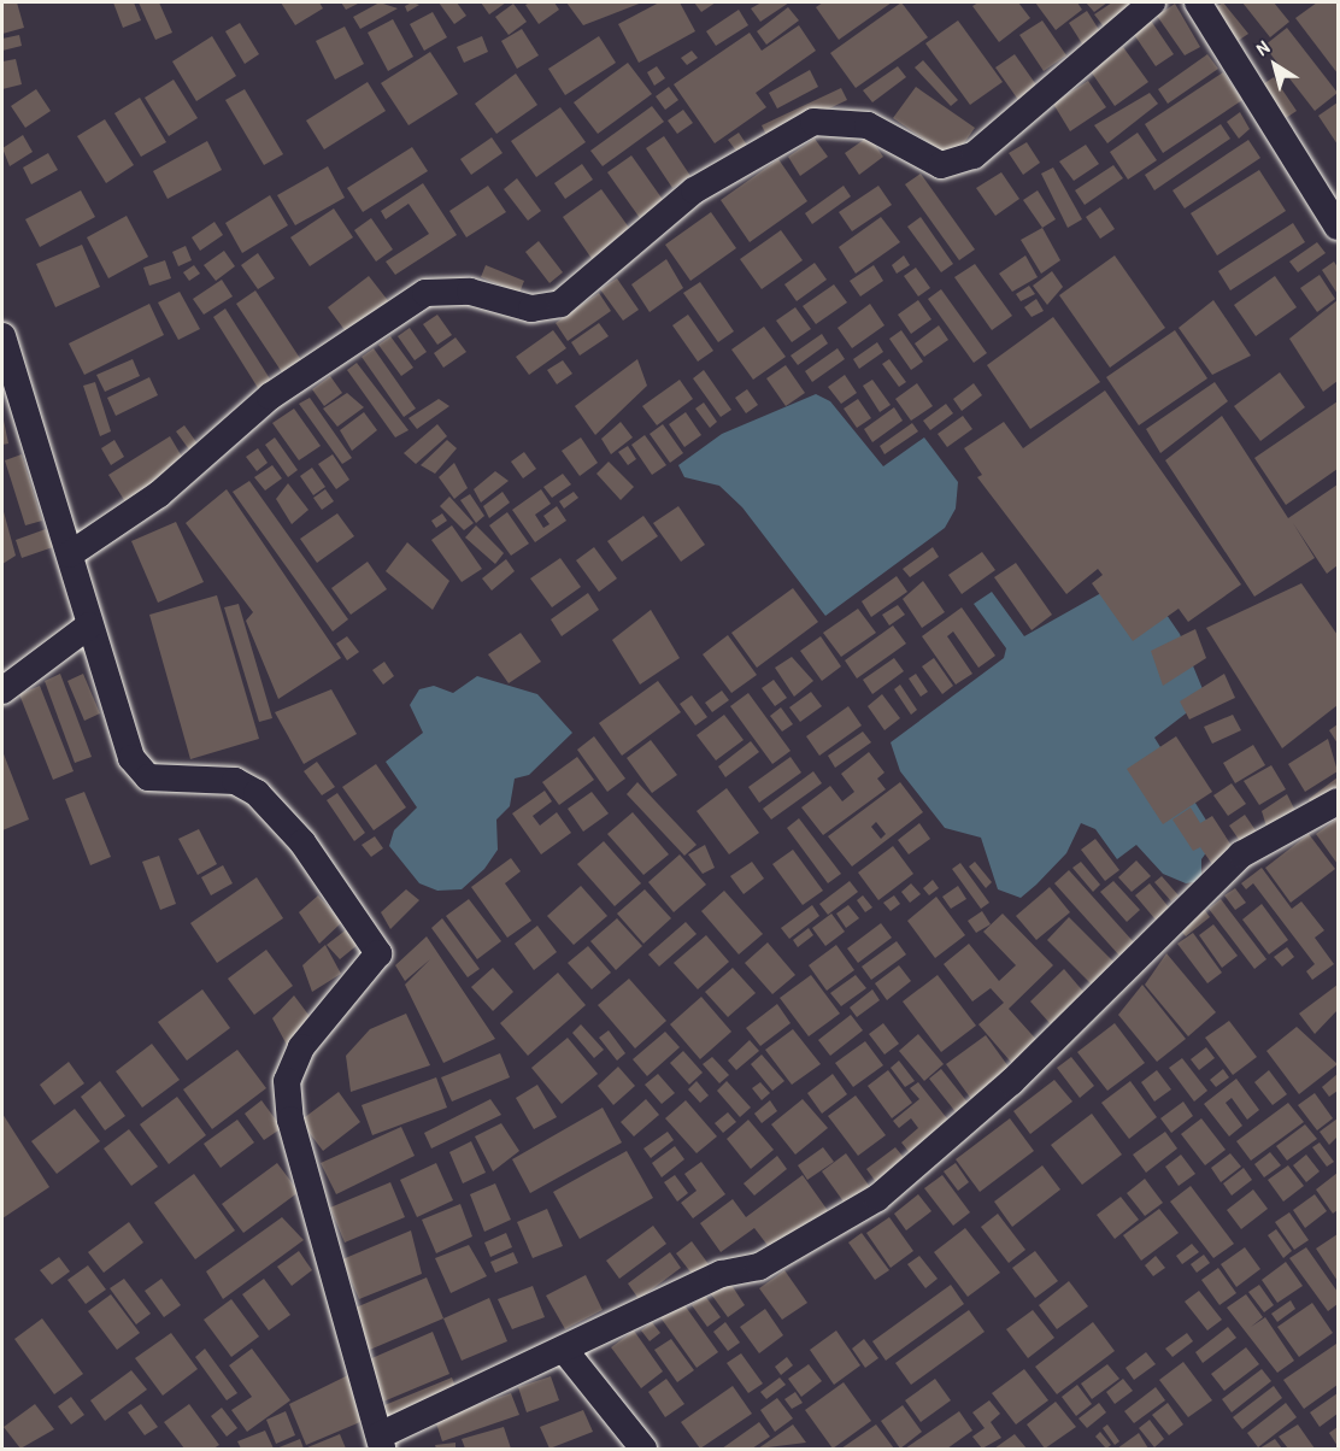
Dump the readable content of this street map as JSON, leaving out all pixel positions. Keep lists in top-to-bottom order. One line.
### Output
{"north":"top left"}
